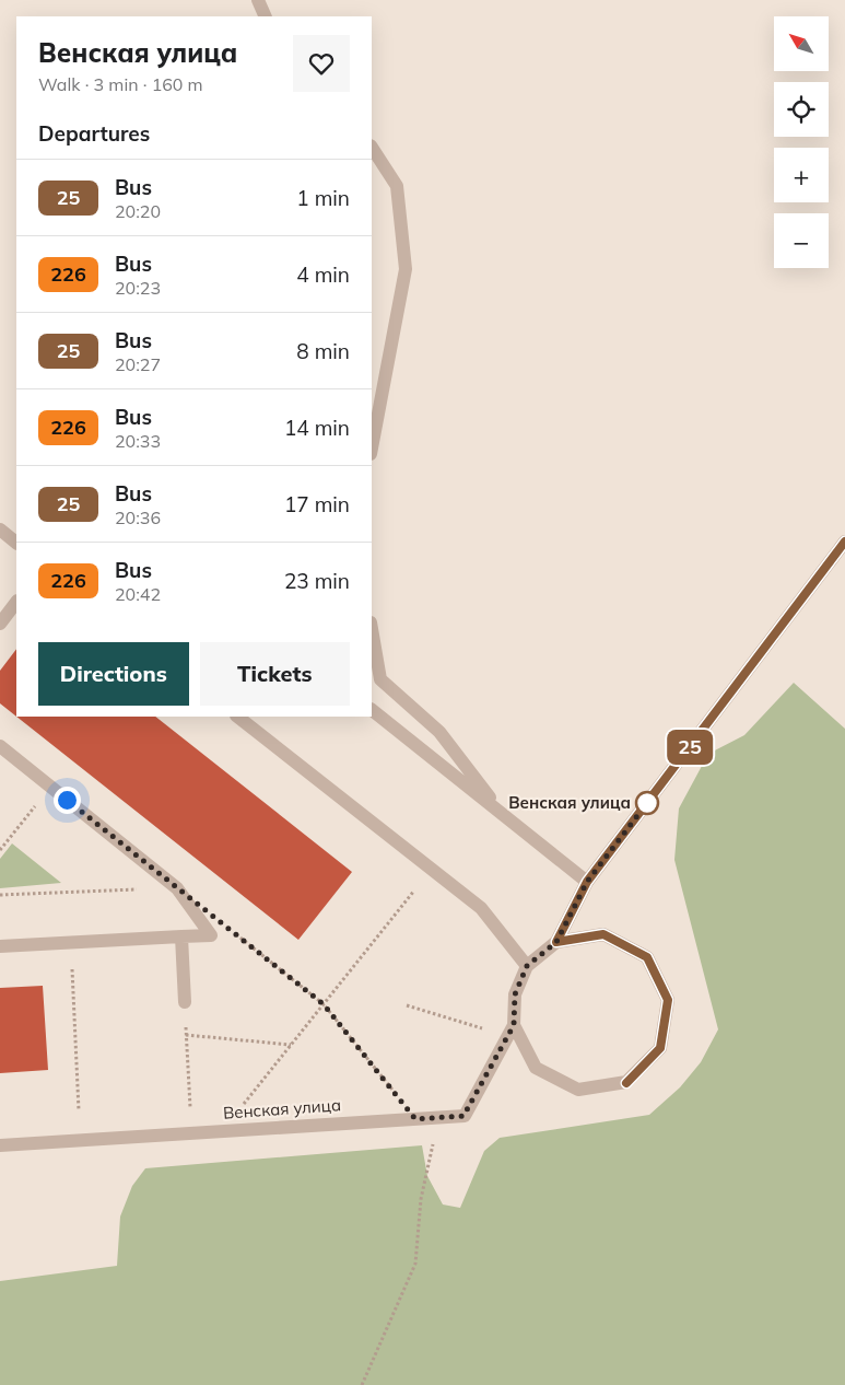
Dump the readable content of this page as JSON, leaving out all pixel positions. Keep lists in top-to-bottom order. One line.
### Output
{"streets":{"street":["Венская улица"]},"places":["Венская улица"],"lines":["bus line 25"],"north":"top left","page":{"on_map":"25","map_buttons":["+","−"],"heading":[["Венская улица","Walk · 3 min · 160 m"],"Departures"],"list":[{"mark":"25","name":"Bus","note":"20:20","value":"1 min"},{"mark":"226","name":"Bus","note":"20:23","value":"4 min"},{"mark":"25","name":"Bus","note":"20:27","value":"8 min"},{"mark":"226","name":"Bus","note":"20:33","value":"14 min"},{"mark":"25","name":"Bus","note":"20:36","value":"17 min"},{"mark":"226","name":"Bus","note":"20:42","value":"23 min"}],"buttons":["Directions","Tickets"]}}
